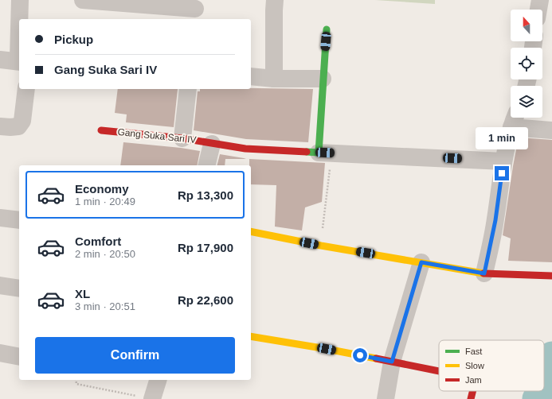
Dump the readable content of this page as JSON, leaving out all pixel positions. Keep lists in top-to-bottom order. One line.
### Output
{"streets":{"street":["Gang Suka Sari IV"]},"legend":["Fast","Slow","Jam"],"north":"top","page":{"banner":["Pickup","Gang Suka Sari IV"],"bubble":"1 min","list":[{"name":"Economy","note":"1 min · 20:49","value":"Rp 13,300"},{"name":"Comfort","note":"2 min · 20:50","value":"Rp 17,900"},{"name":"XL","note":"3 min · 20:51","value":"Rp 22,600"}],"buttons":"Confirm"}}
